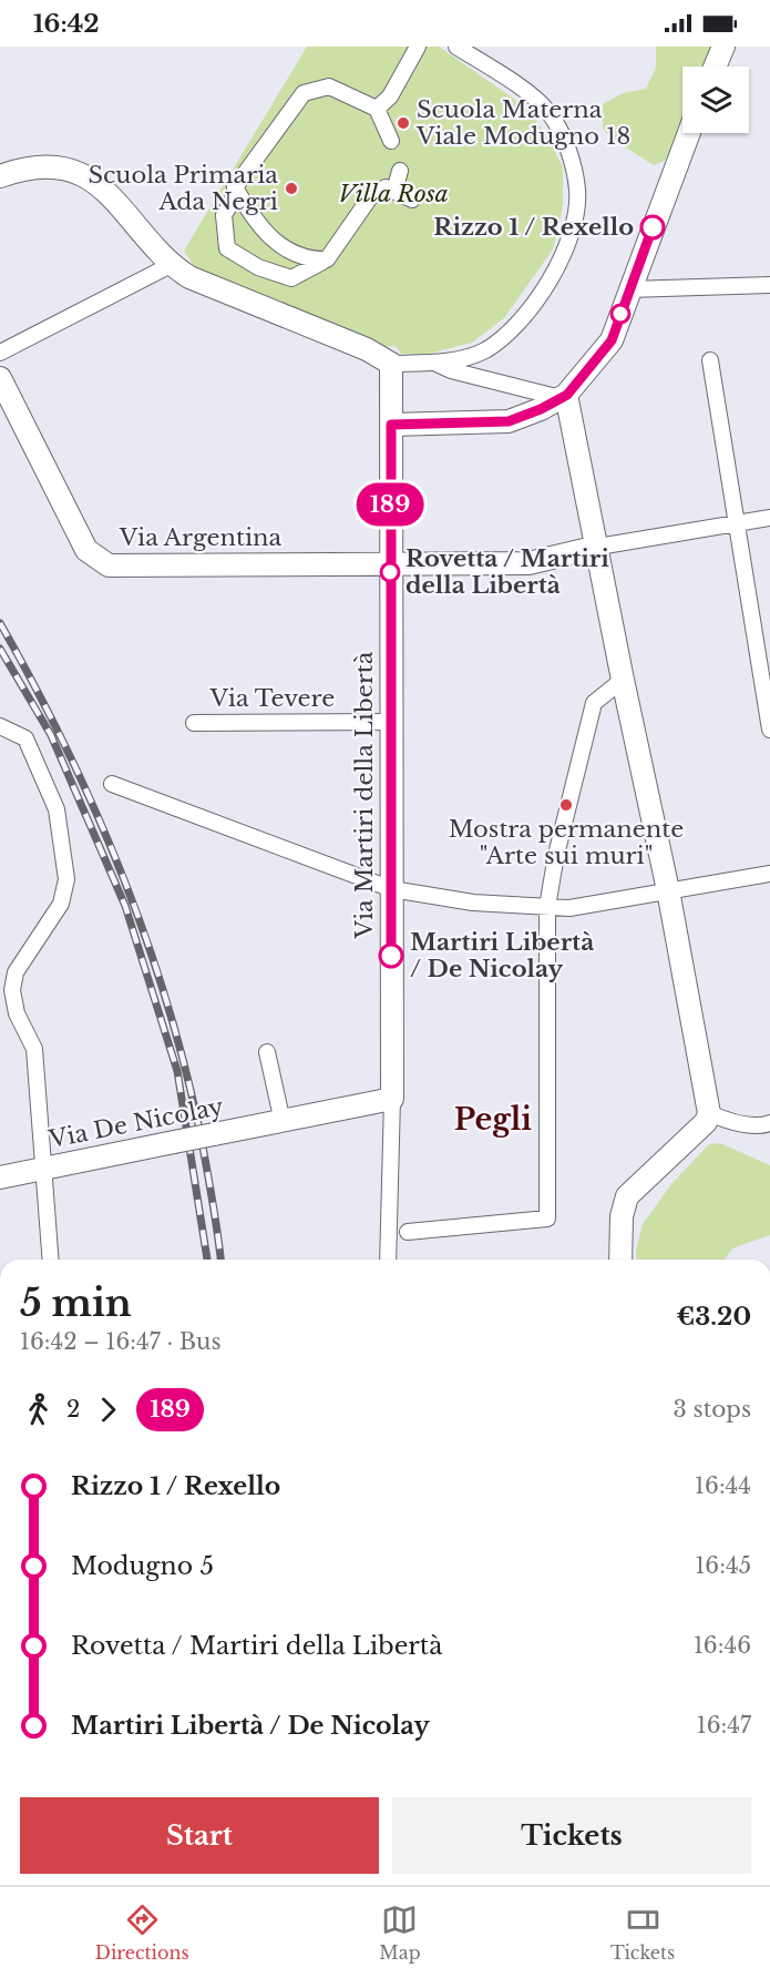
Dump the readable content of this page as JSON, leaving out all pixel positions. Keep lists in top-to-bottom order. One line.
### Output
{"streets":{"street":["Via Argentina","Via Tevere","Via Martiri della Libertà","Via De Nicolay"]},"crossings":[["Via Argentina","Via Martiri della Libertà"],["Via Tevere","Via Martiri della Libertà"],["Via Martiri della Libertà","Via De Nicolay"]],"districts":["Pegli"],"parks":["Villa Rosa"],"places":["Scuola Materna Viale Modugno 18","Scuola Primaria Ada Negri","Rizzo 1 / Rexello","Rovetta / Martiri della Libertà","Mostra permanente \"Arte sui muri\"","Martiri Libertà / De Nicolay"],"lines":["bus line 189"],"page":{"status":"16:42","on_map":"189","heading":["5 min","16:42 – 16:47 · Bus","€3.20"],"legs":["2","189","3 stops"],"list":[{"name":"Rizzo 1 / Rexello","value":"16:44"},{"name":"Modugno 5","value":"16:45"},{"name":"Rovetta / Martiri della Libertà","value":"16:46"},{"name":"Martiri Libertà / De Nicolay","value":"16:47"}],"buttons":["Start","Tickets"],"tabs":["Directions","Map","Tickets"]}}
